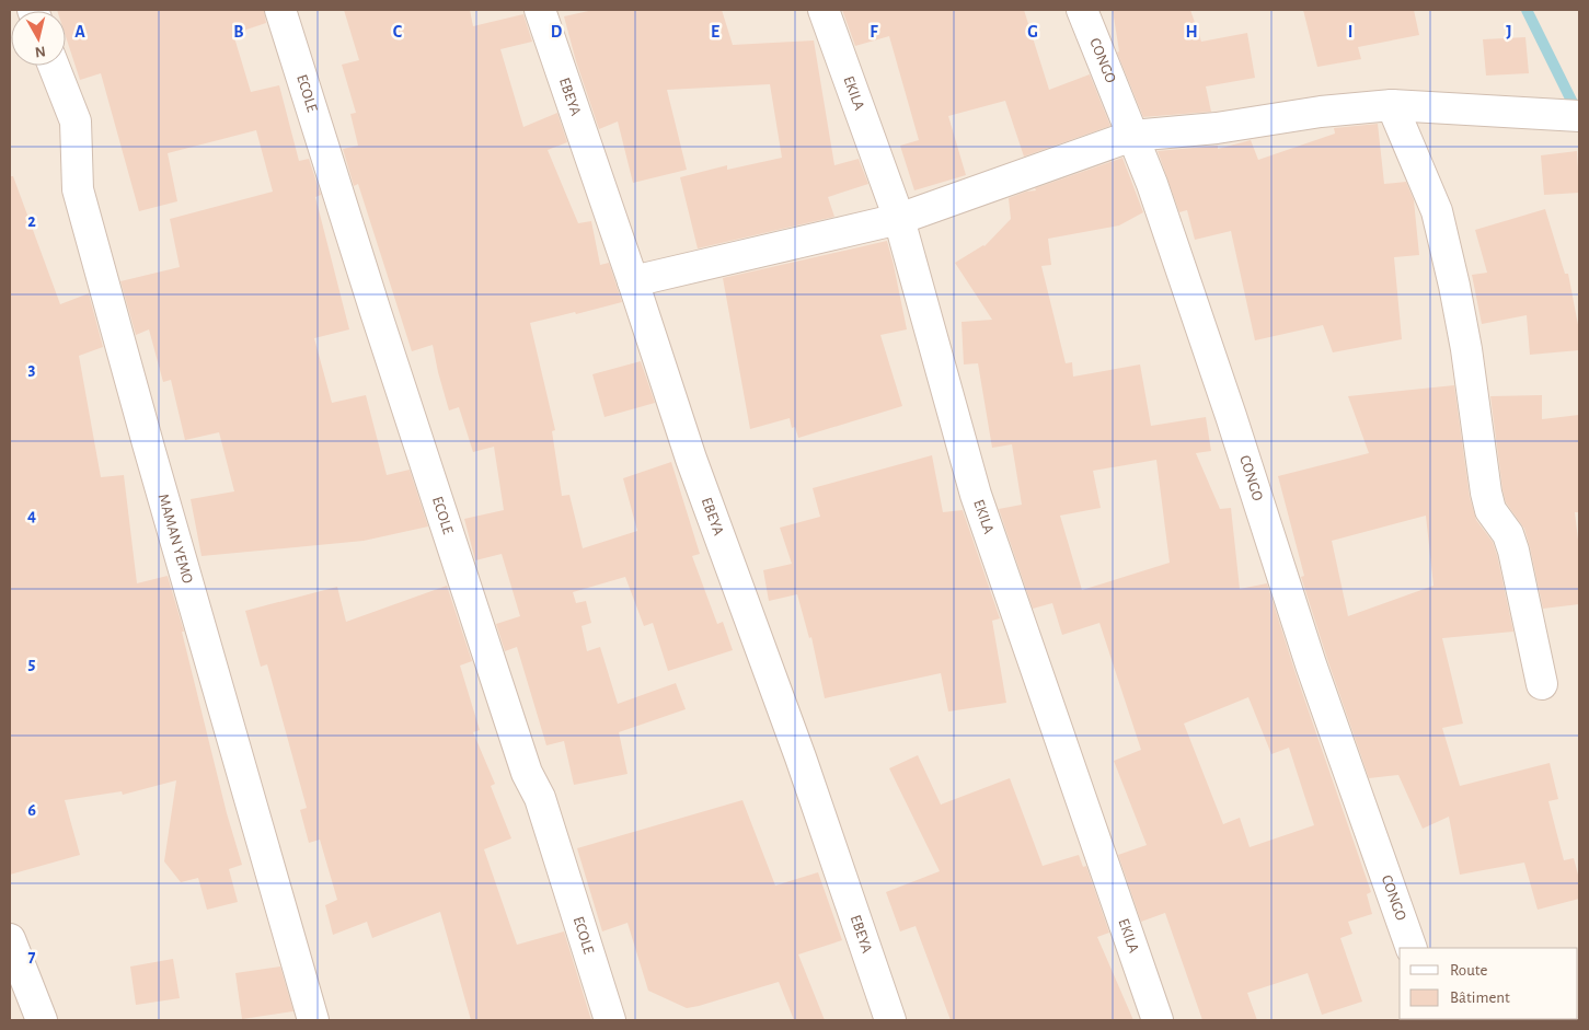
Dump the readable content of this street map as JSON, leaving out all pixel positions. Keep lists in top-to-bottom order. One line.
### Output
{"streets":{"street":["CONGO","EKILA","ECOLE","EBEYA","MAMAN YEMO"]},"legend":["Route","Bâtiment"],"north":"bottom","grid":{"columns":["A","B","C","D","E","F","G","H","I","J"],"rows":["2","3","4","5","6","7"]}}
